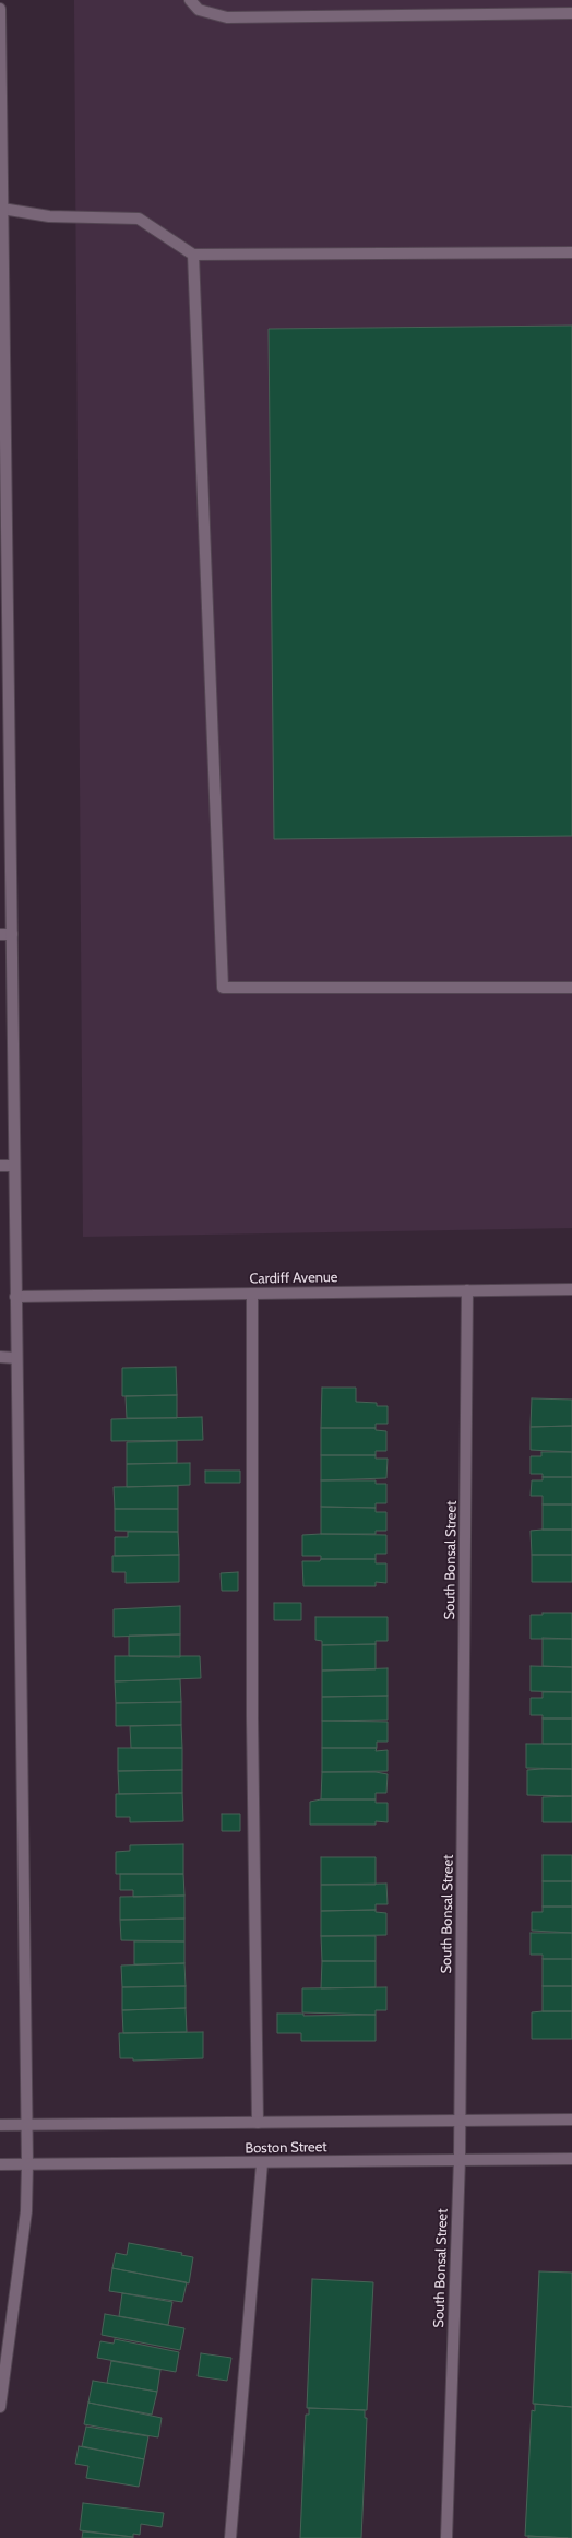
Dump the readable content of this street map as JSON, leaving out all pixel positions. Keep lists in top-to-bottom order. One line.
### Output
{"streets":{"street":["Cardiff Avenue","South Bonsal Street","Boston Street"]},"crossings":[["Cardiff Avenue","South Bonsal Street"],["South Bonsal Street","Boston Street"]]}
